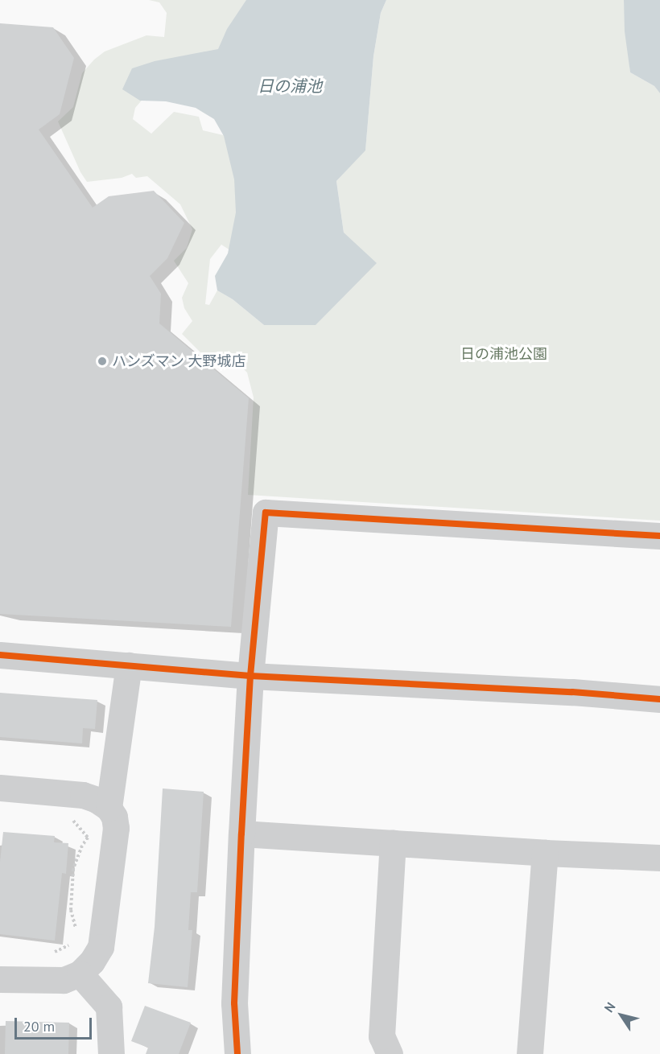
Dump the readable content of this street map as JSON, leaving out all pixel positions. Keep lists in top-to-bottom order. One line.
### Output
{"water":["日の浦池"],"parks":["日の浦池公園"],"places":["ハンズマン 大野城店"],"scale_bar":"20 m","north":"top left"}
